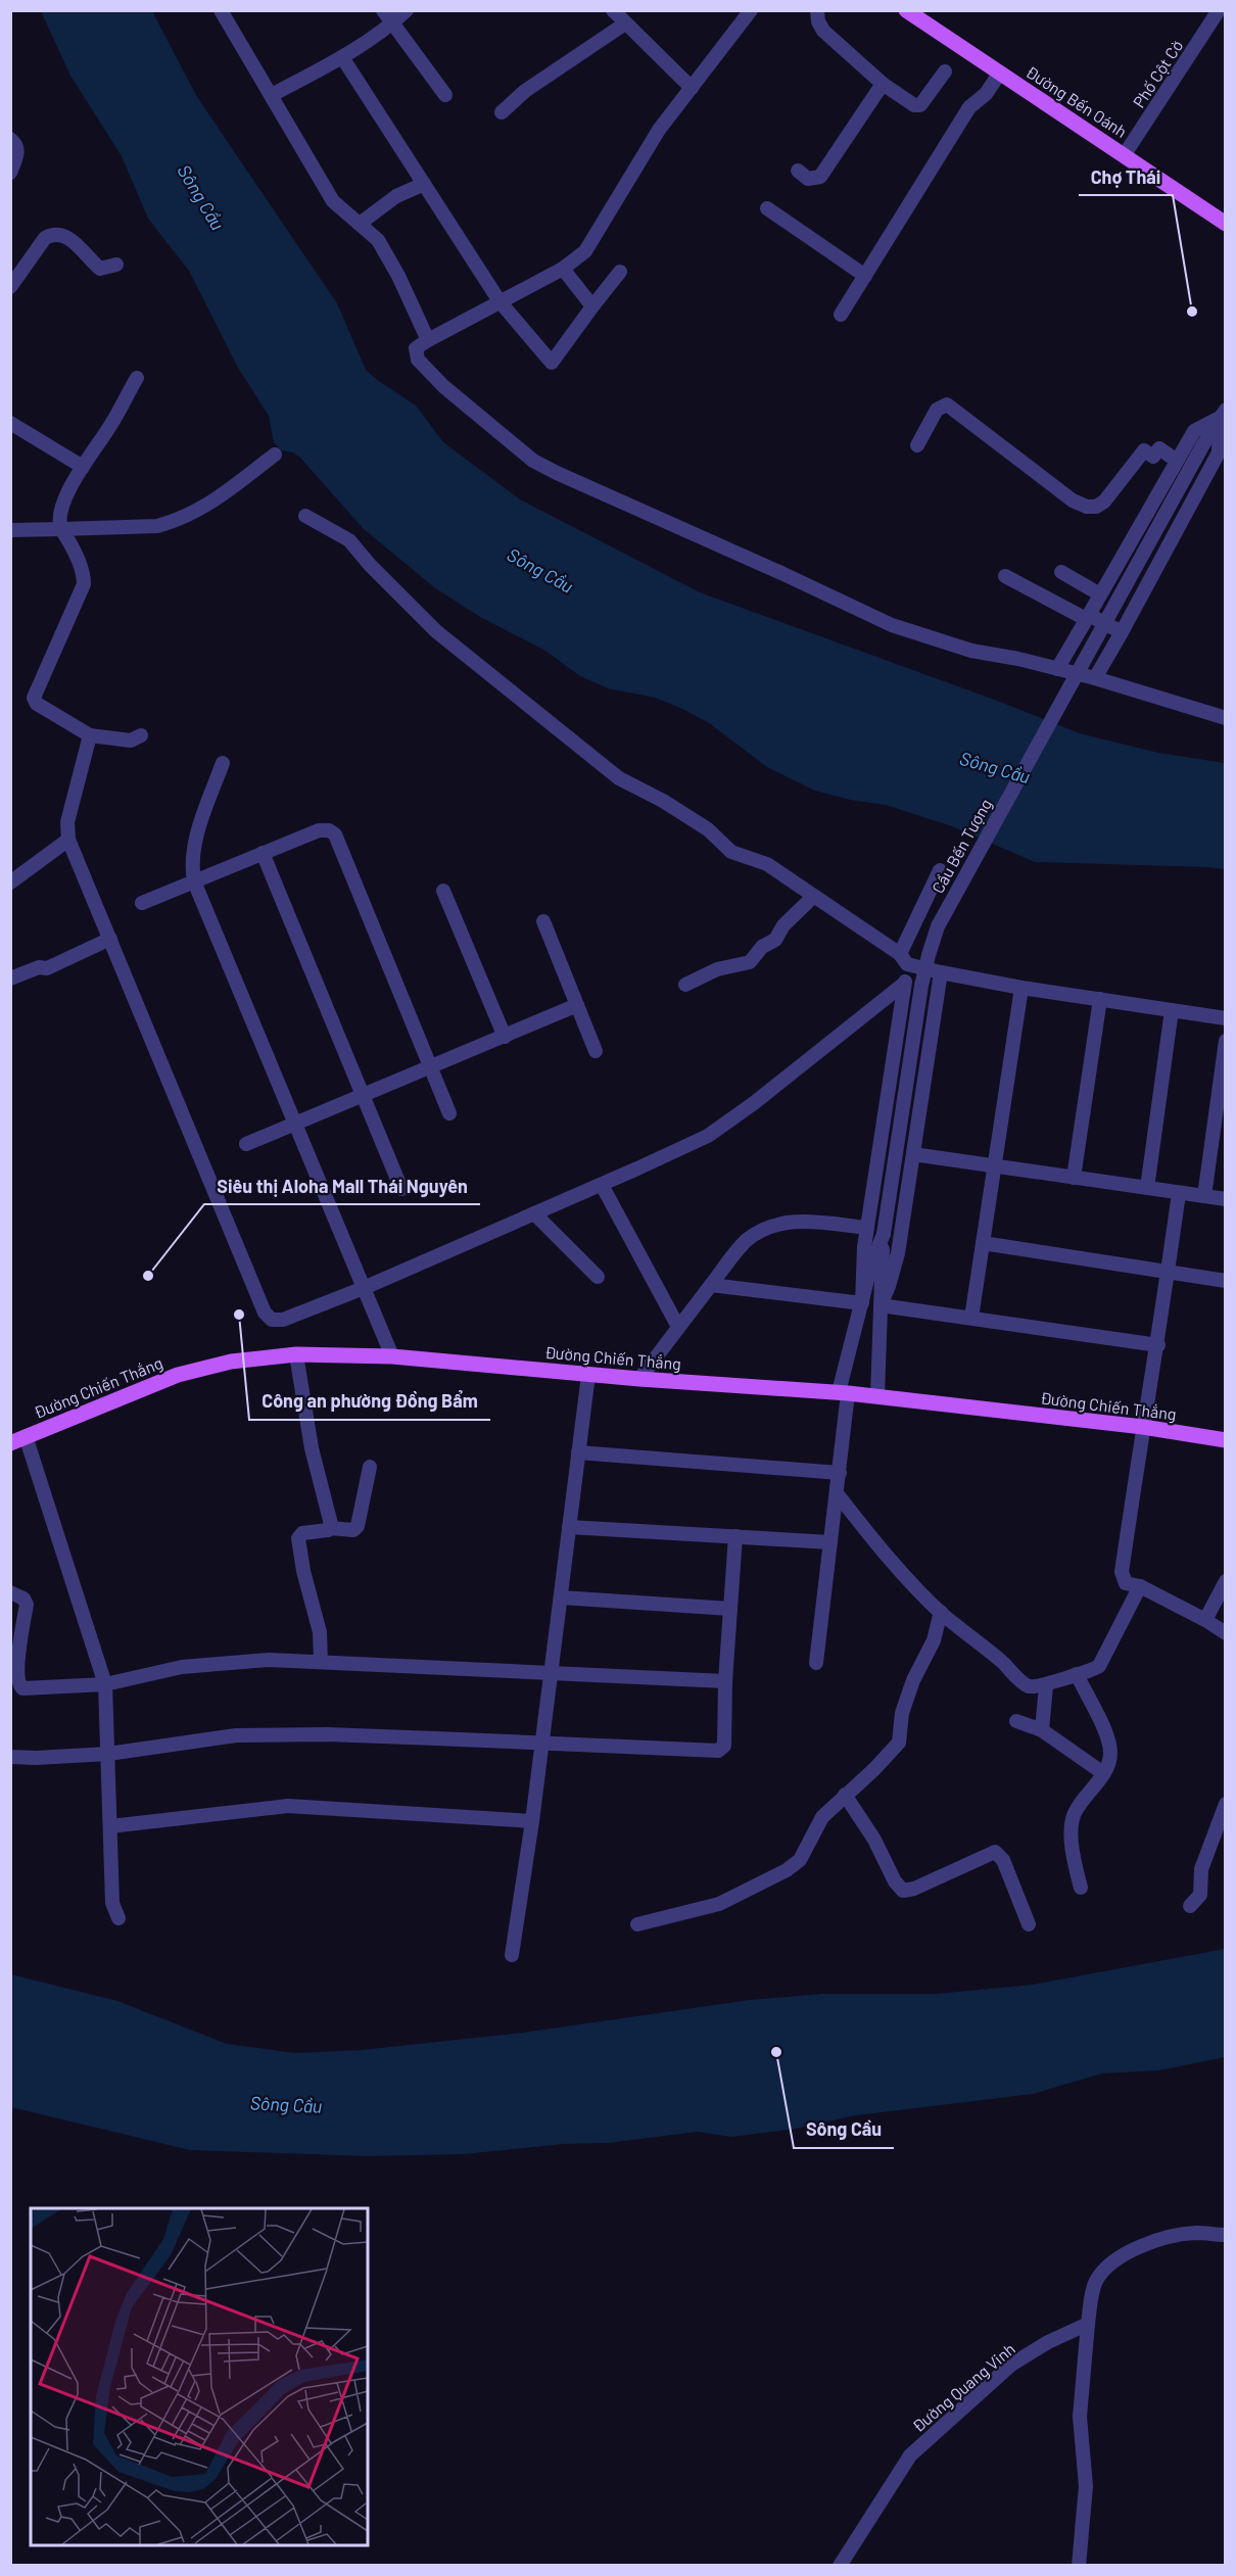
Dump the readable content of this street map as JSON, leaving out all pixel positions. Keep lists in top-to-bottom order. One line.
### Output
{"streets":{"main road":["Đường Bến Oánh","Đường Chiến Thắng"],"street":["Phố Cột Cờ","Cầu Bến Tượng","Đường Quang Vinh"]},"crossings":[["Phố Cột Cờ","Đường Bến Oánh"]],"water":["Sông Cầu"],"places":["Chợ Thái","Siêu thị Aloha Mall Thái Nguyên","Công an phường Đồng Bẩm","Sông Cầu"]}
